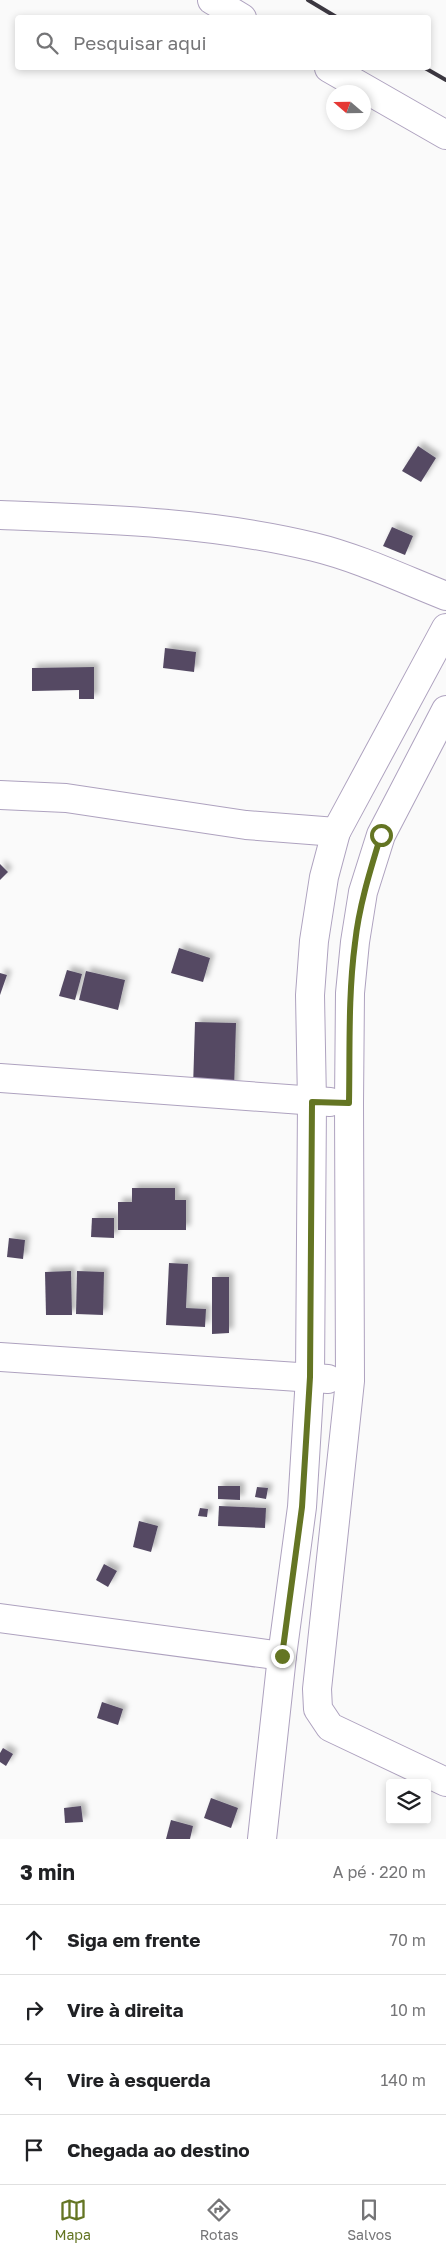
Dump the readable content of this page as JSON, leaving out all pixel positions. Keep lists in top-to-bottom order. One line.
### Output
{"north":"left","page":{"search":"Pesquisar aqui","heading":["3 min","A pé · 220 m"],"list":[["Siga em frente","70 m"],["Vire à direita","10 m"],["Vire à esquerda","140 m"],"Chegada ao destino"],"nav":["Mapa","Rotas","Salvos"]}}
